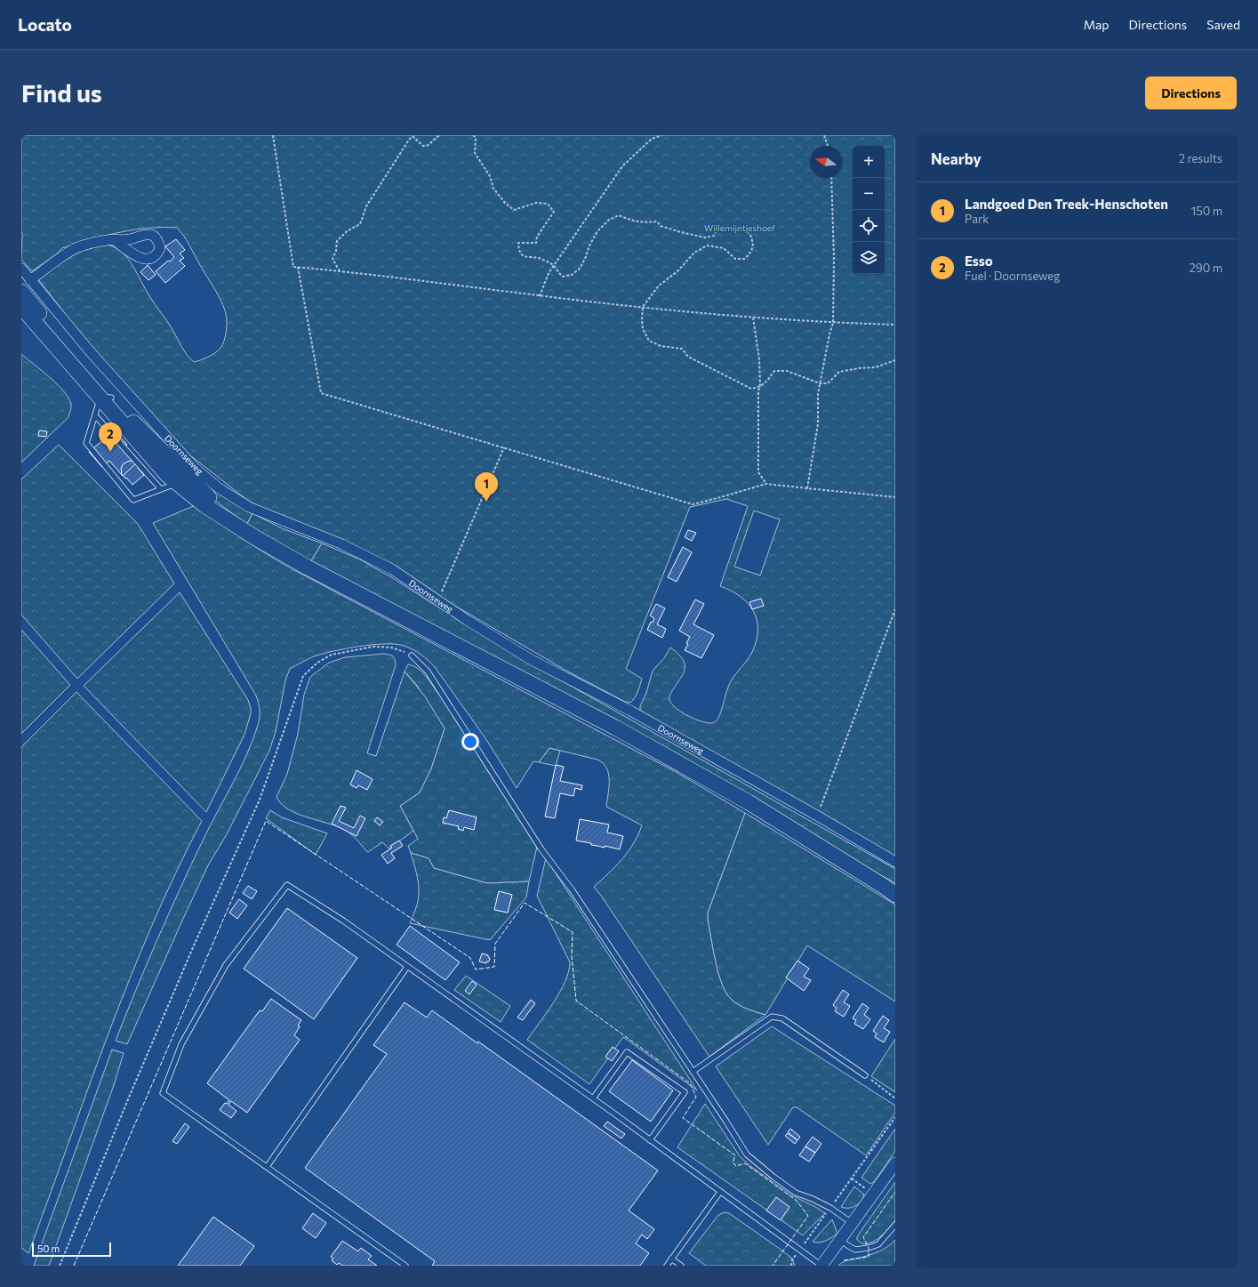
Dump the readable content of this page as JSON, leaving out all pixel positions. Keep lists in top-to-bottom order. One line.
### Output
{"streets":{"main road":["Doornseweg"]},"parks":["Willemijntjeshoef"],"scale_bar":"50 m","north":"left","page":{"header":"Locato","nav":["Map","Directions","Saved"],"buttons":"Directions","title":"Find us","heading":["Nearby","2 results"],"map_buttons":["+","−"],"list":[{"mark":"1","name":"Landgoed Den Treek-Henschoten","note":"Park","value":"150 m"},{"mark":"2","name":"Esso","note":"Fuel · Doornseweg","value":"290 m"}],"pins":["2","1"],"scale":"50 m"}}
